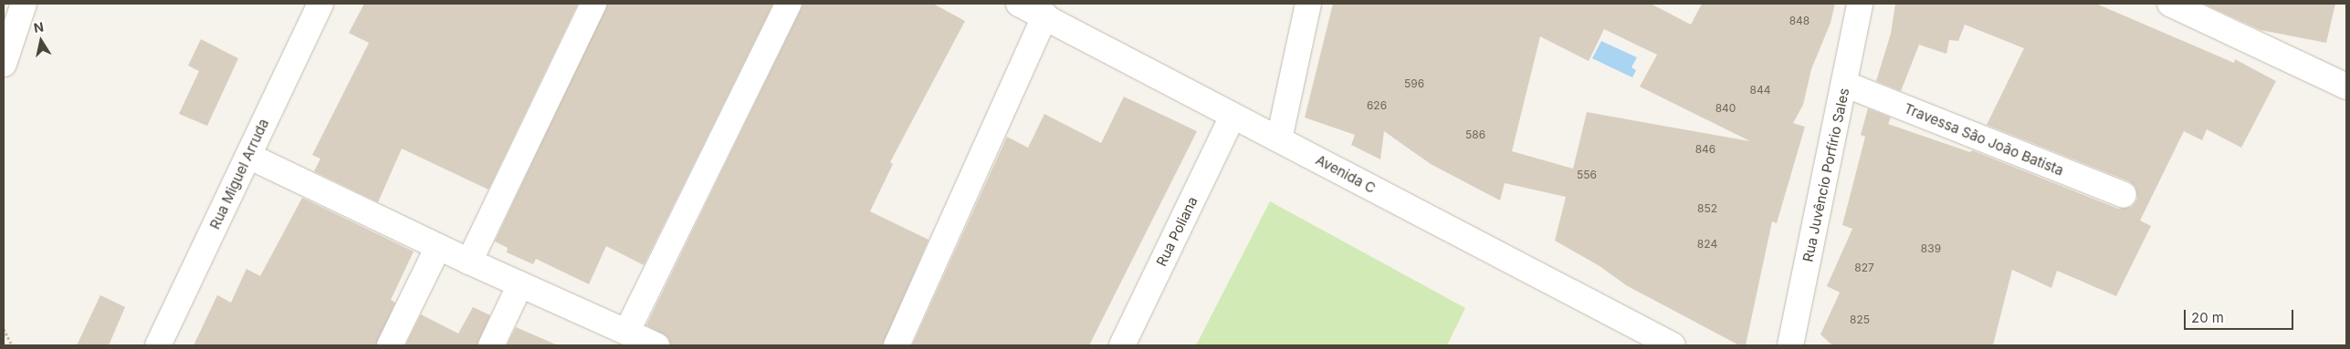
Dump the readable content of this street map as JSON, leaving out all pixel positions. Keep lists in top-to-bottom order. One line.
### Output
{"streets":{"street":["Travessa São João Batista","Rua Miguel Arruda","Avenida C","Rua Juvêncio Porfírio Sales","Rua Poliana"]},"crossings":[["Travessa São João Batista","Rua Juvêncio Porfírio Sales"],["Avenida C","Rua Poliana"]],"house_numbers":["848","596","844","626","840","586","846","556","852","824","839","827","825"],"scale_bar":"20 m","north":"top"}
